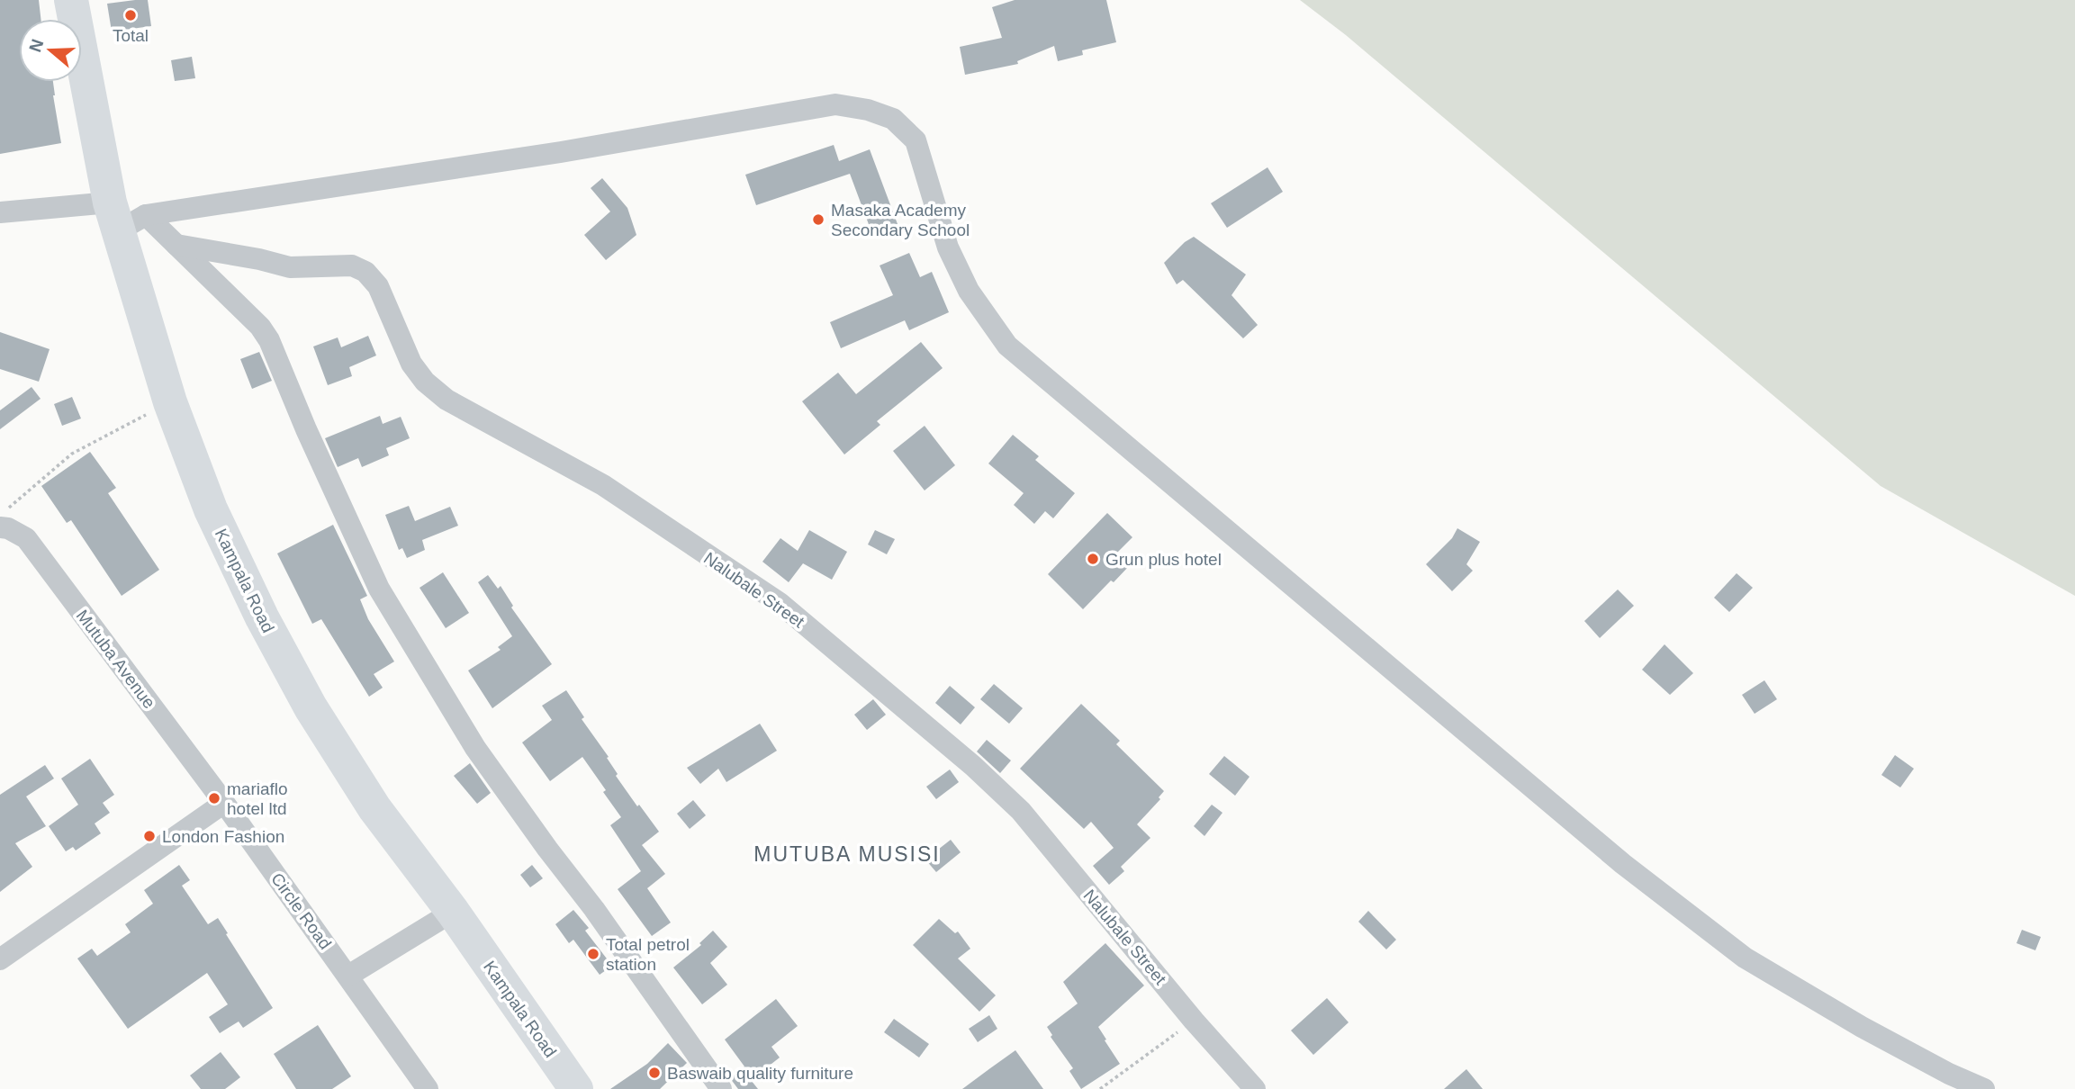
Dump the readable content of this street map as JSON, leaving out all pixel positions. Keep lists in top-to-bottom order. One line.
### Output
{"streets":{"main road":["Kampala Road"],"street":["Nalubale Street","Mutuba Avenue","Circle Road"]},"crossings":[["Mutuba Avenue","Circle Road"]],"districts":["MUTUBA MUSISI"],"places":["Total","Masaka Academy Secondary School","Grun plus hotel","mariaflo hotel ltd","London Fashion","Total petrol station","Baswaib quality furniture"],"north":"left"}
